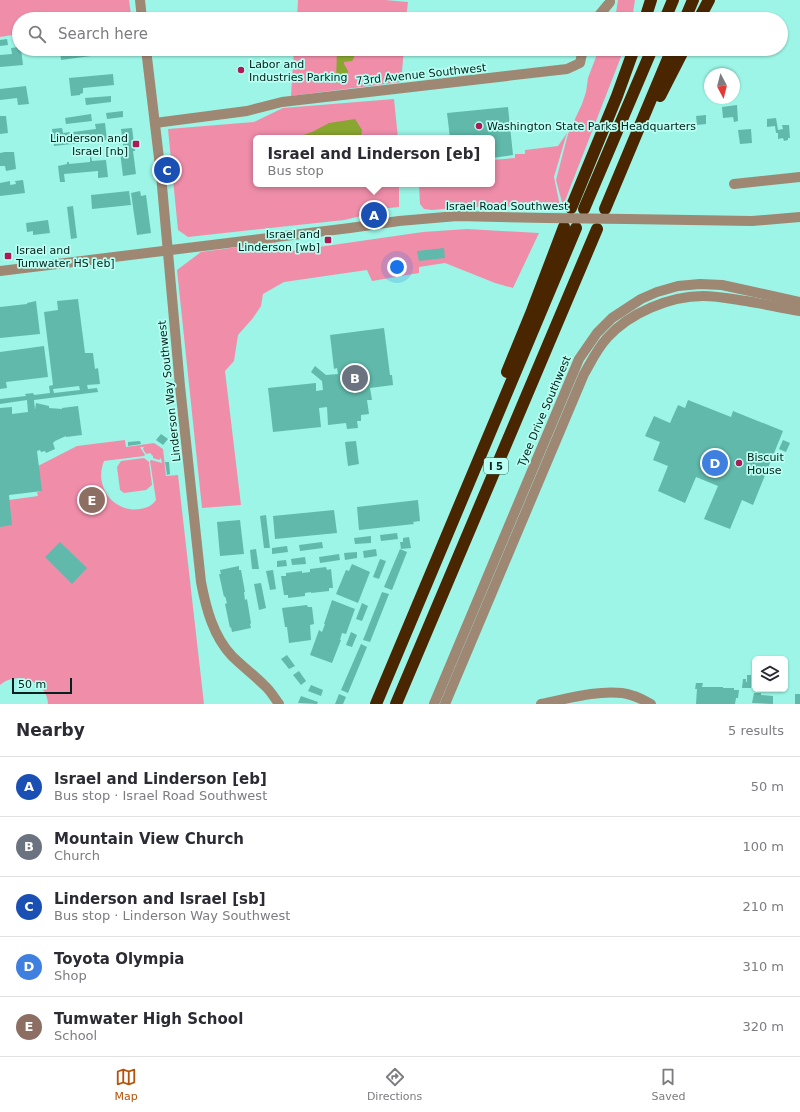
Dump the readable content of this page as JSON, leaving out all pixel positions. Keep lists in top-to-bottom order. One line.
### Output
{"streets":{"highway":["I 5"],"street":["73rd Avenue Southwest","Israel Road Southwest","Linderson Way Southwest","Tyee Drive Southwest"]},"crossings":[["73rd Avenue Southwest","Linderson Way Southwest"],["Israel Road Southwest","Linderson Way Southwest"]],"places":{"other":["Labor and Industries Parking","Washington State Parks Headquarters","Biscuit House"],"transit":["Linderson and Israel [nb]","Israel and Linderson [wb]","Israel and Tumwater HS [eb]"]},"scale_bar":"50 m","north":"bottom","page":{"search":"Search here","popup":["Israel and Linderson [eb]","Bus stop"],"pins":["C","A","B","D","E"],"scale":"50 m","heading":["Nearby","5 results"],"list":[{"mark":"A","name":"Israel and Linderson [eb]","note":"Bus stop · Israel Road Southwest","value":"50 m"},{"mark":"B","name":"Mountain View Church","note":"Church","value":"100 m"},{"mark":"C","name":"Linderson and Israel [sb]","note":"Bus stop · Linderson Way Southwest","value":"210 m"},{"mark":"D","name":"Toyota Olympia","note":"Shop","value":"310 m"},{"mark":"E","name":"Tumwater High School","note":"School","value":"320 m"}],"nav":["Map","Directions","Saved"]}}
